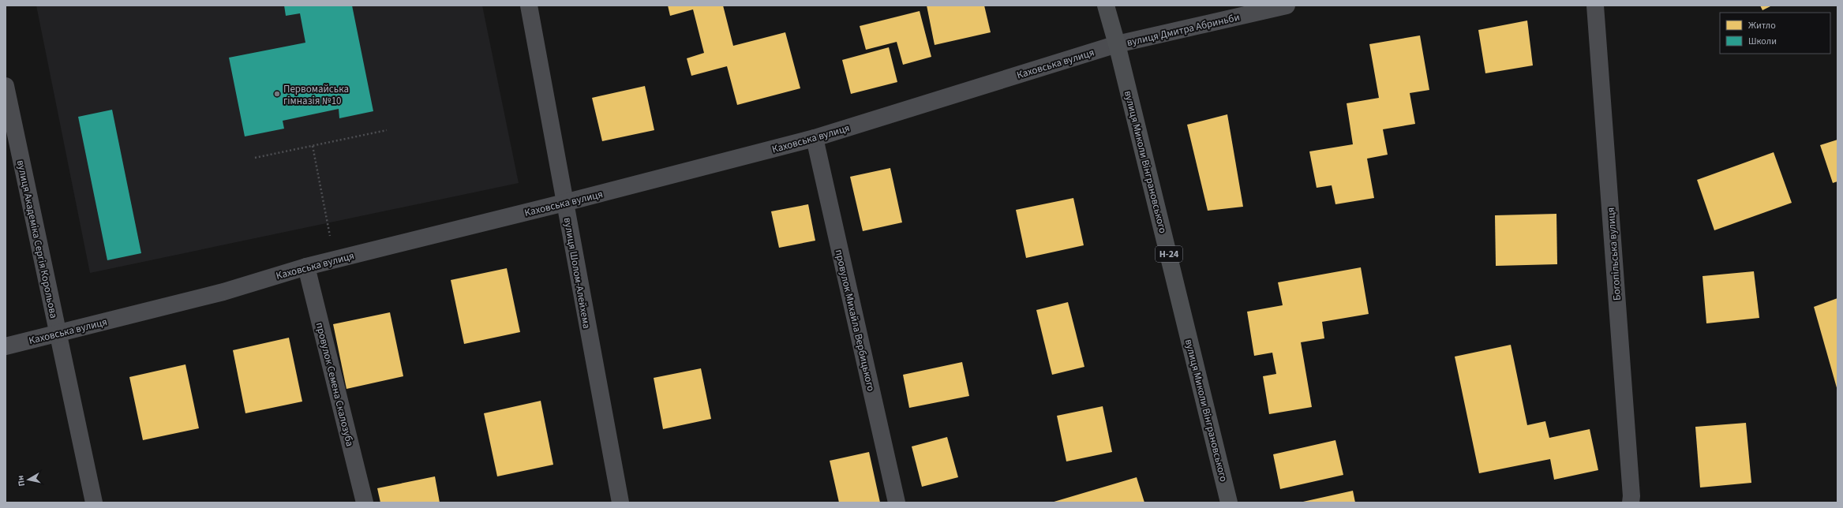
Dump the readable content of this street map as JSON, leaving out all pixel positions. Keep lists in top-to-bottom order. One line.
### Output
{"streets":{"main road":["вулиця Миколи Вінграновського","Н-24"],"street":["вулиця Дмитра Абриньби","Каховська вулиця","вулиця Академіка Сергія Корольова","Богопільська вулиця","вулиця Шолом-Алейхема","провулок Михайла Вербицького","провулок Семена Скалозуба"]},"crossings":[["вулиця Дмитра Абриньби","Каховська вулиця"],["вулиця Дмитра Абриньби","вулиця Миколи Вінграновського"],["Каховська вулиця","вулиця Миколи Вінграновського"],["Каховська вулиця","вулиця Академіка Сергія Корольова"],["Каховська вулиця","вулиця Шолом-Алейхема"],["Каховська вулиця","провулок Михайла Вербицького"],["Каховська вулиця","провулок Семена Скалозуба"]],"places":["Первомайська гімназія №10"],"legend":["Житло","Школи"],"north":"left"}
